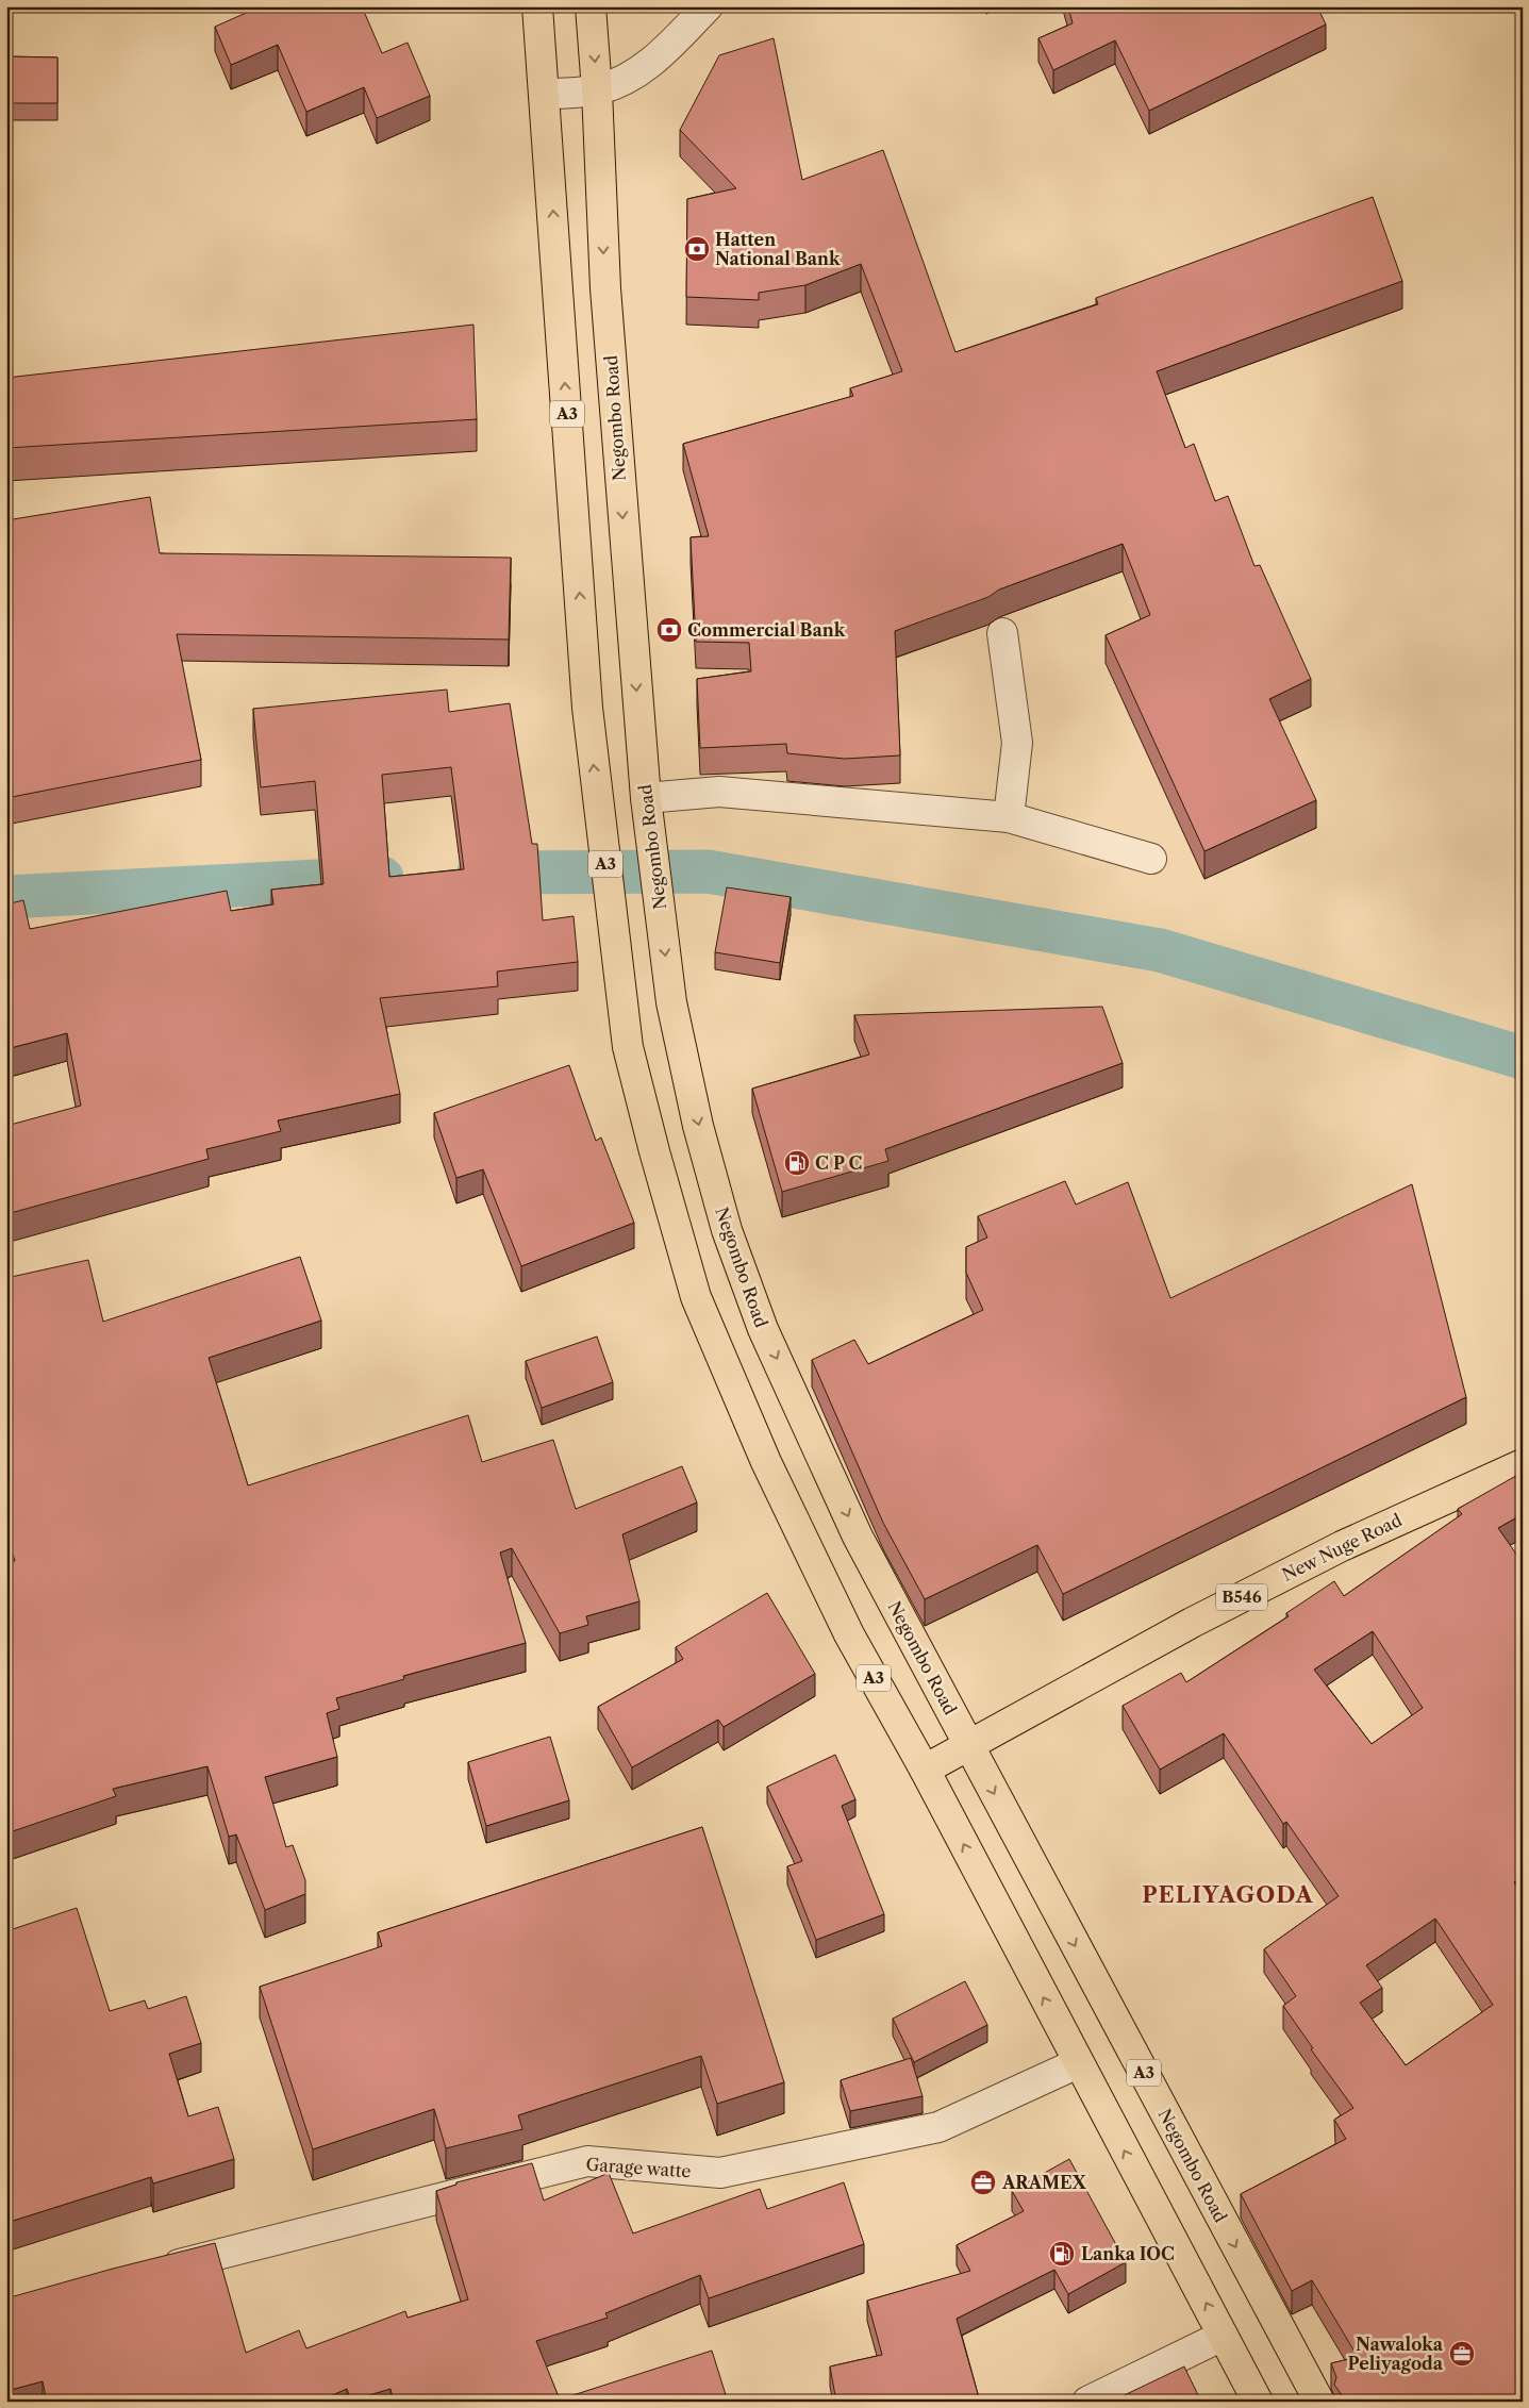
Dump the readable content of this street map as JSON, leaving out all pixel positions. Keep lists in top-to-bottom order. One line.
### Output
{"streets":{"main road":["A3","Negombo Road","New Nuge Road","B546"],"street":["Garage watte"]},"crossings":[["A3","New Nuge Road"],["A3","Garage watte"],["Negombo Road","New Nuge Road"]],"districts":["PELIYAGODA"],"places":{"bank":["Hatten National Bank","Commercial Bank"],"fuel station":["C P C","Lanka IOC"],"office":["ARAMEX","Nawaloka Peliyagoda"]}}
